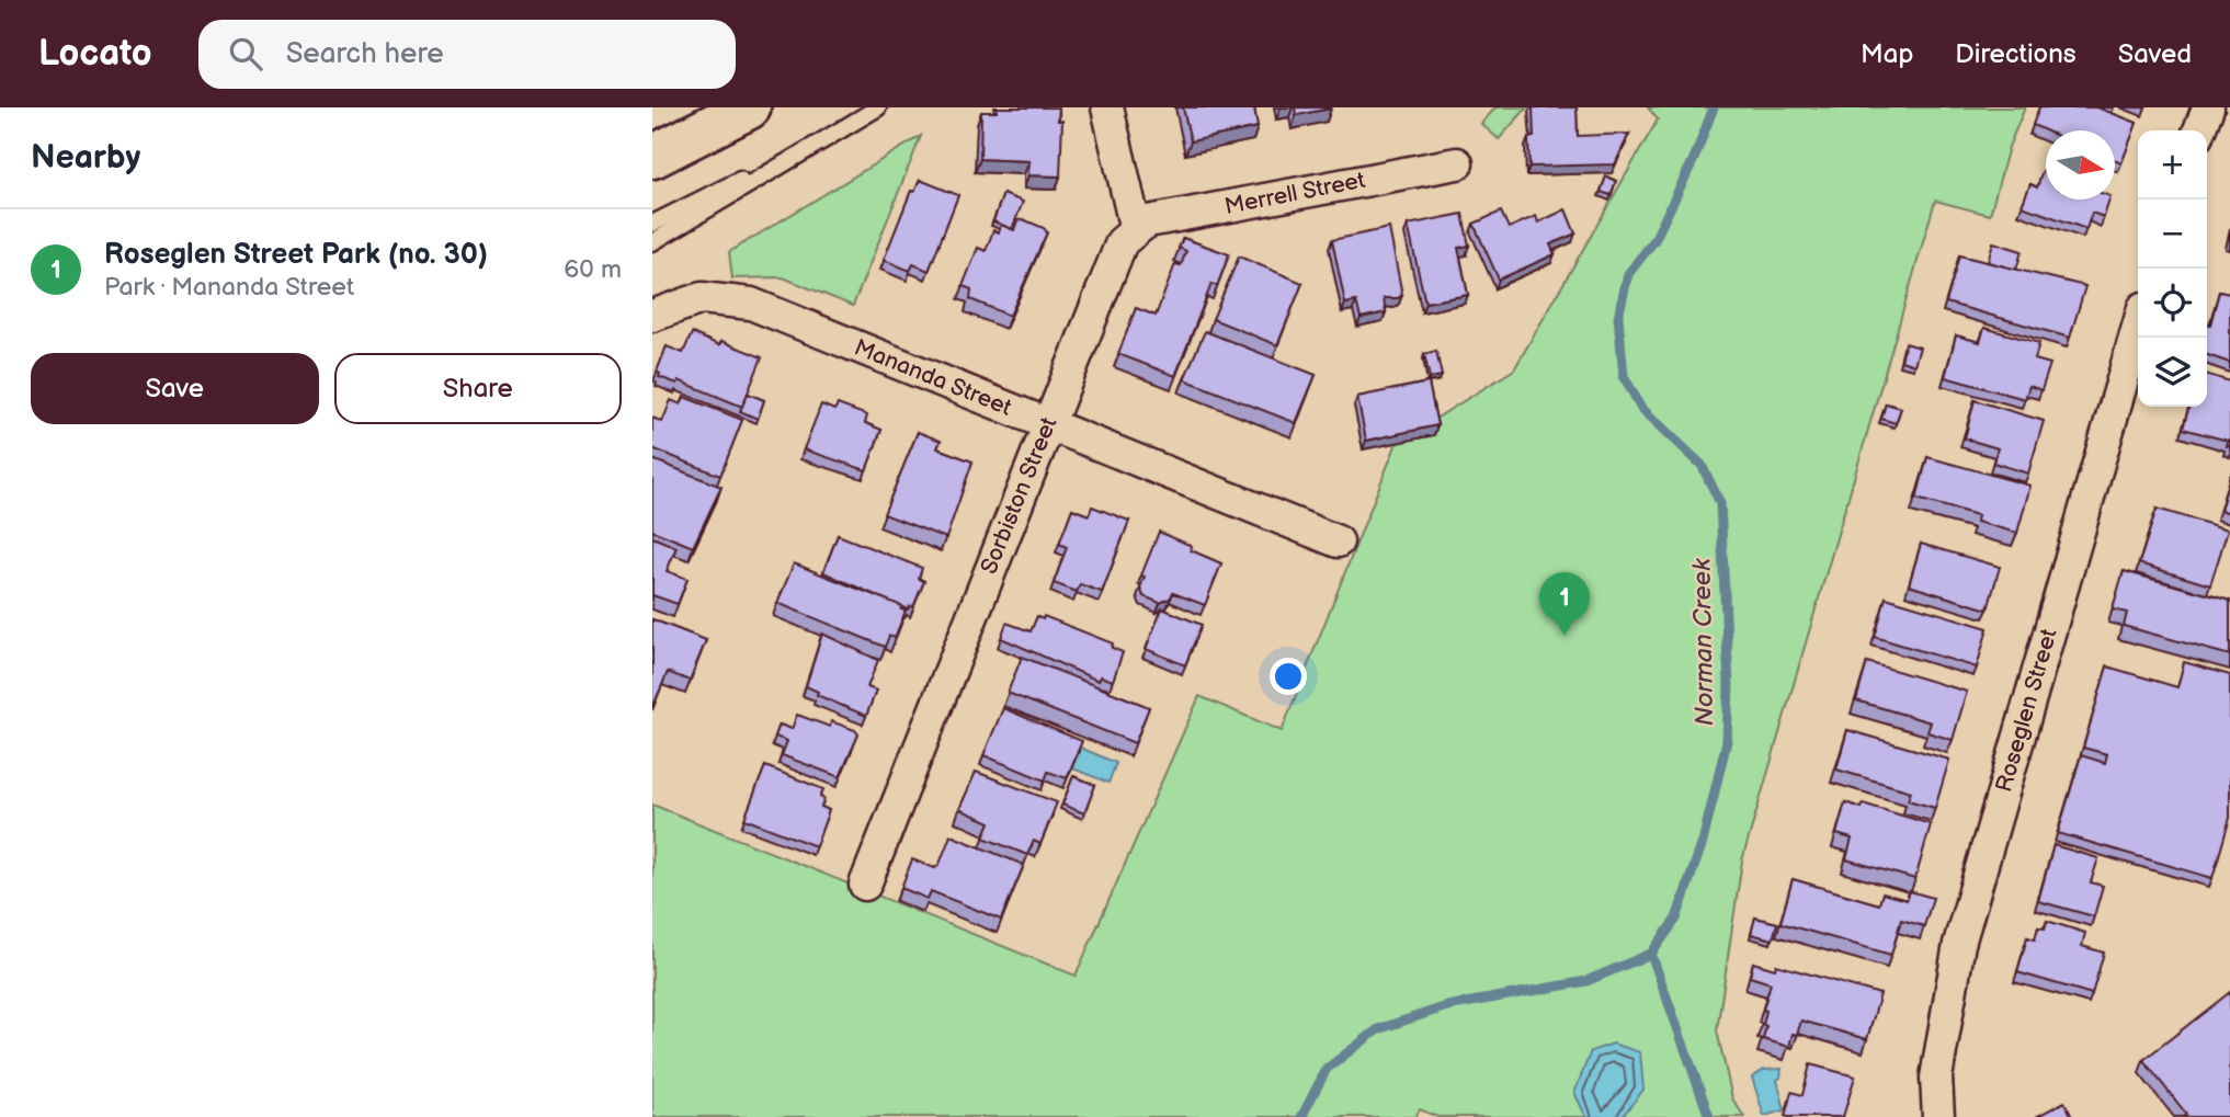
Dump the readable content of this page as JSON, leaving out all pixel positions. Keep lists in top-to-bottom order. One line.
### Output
{"streets":{"street":["Merrell Street","Mananda Street","Sorbiston Street","Roseglen Street"]},"crossings":[["Merrell Street","Sorbiston Street"],["Mananda Street","Sorbiston Street"]],"water":["Norman Creek"],"north":"right","page":{"header":"Locato","search":"Search here","nav":["Map","Directions","Saved"],"heading":"Nearby","map_buttons":["+","−"],"list":[{"mark":"1","name":"Roseglen Street Park (no. 30)","note":"Park · Mananda Street","value":"60 m"}],"buttons":["Save","Share"],"pins":"1"}}
